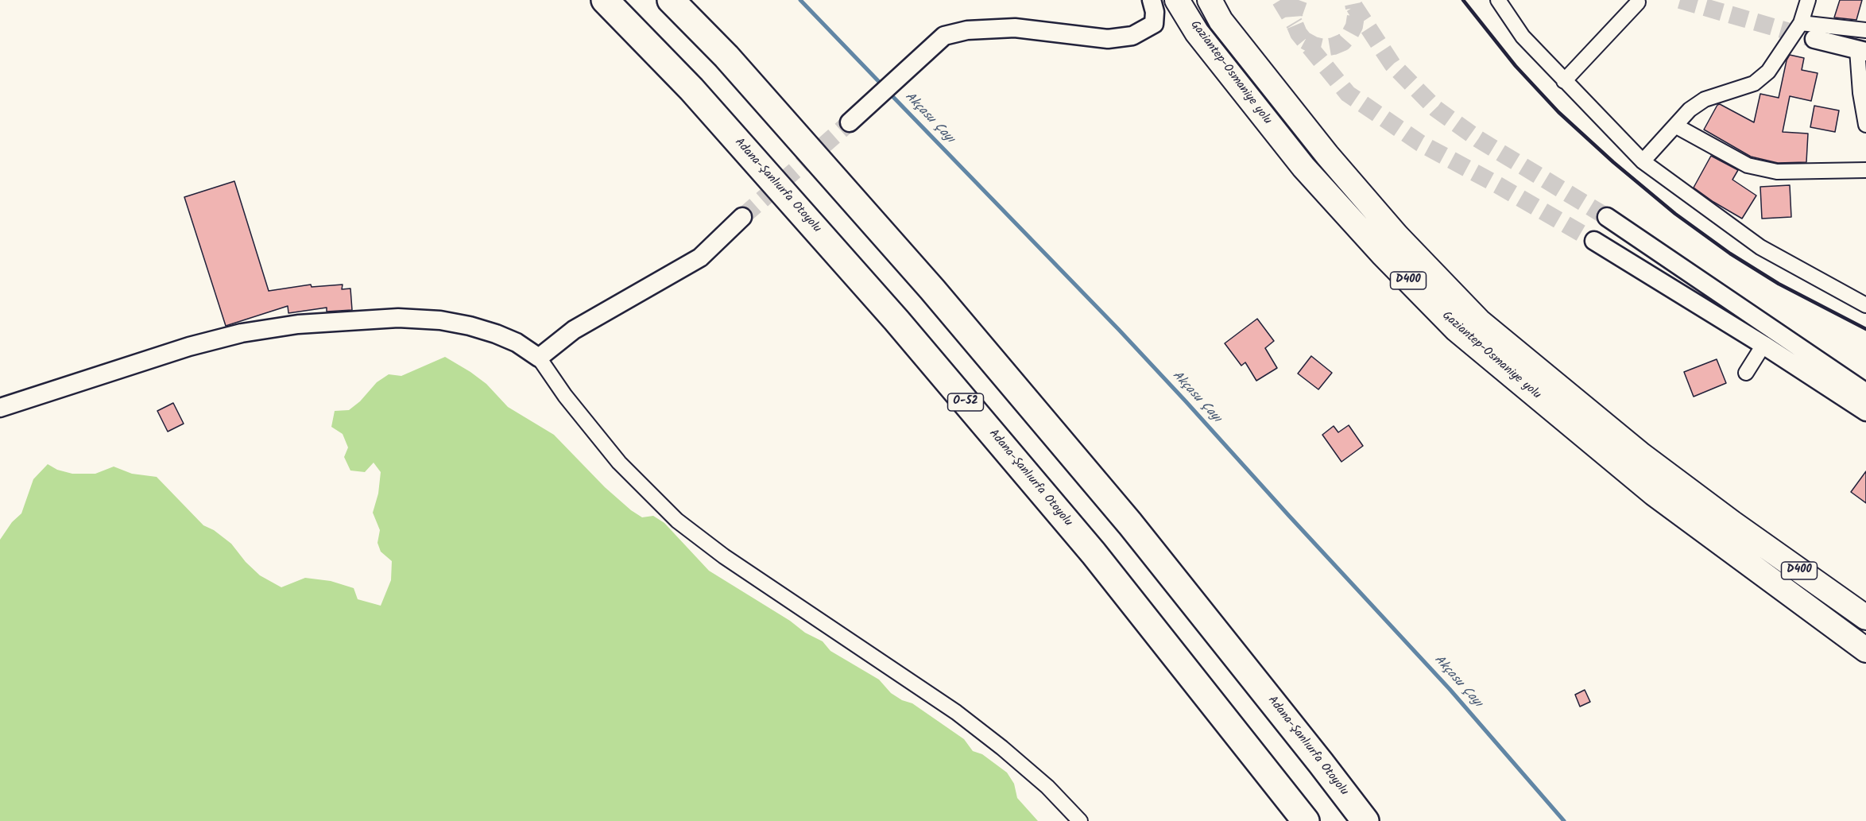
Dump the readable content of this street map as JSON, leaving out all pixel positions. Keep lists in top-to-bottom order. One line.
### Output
{"streets":{"highway":["Gaziantep-Osmaniye yolu","Adana-Şanlıurfa Otoyolu","D400","O-52"]},"water":["Akçasu Çayı"]}
